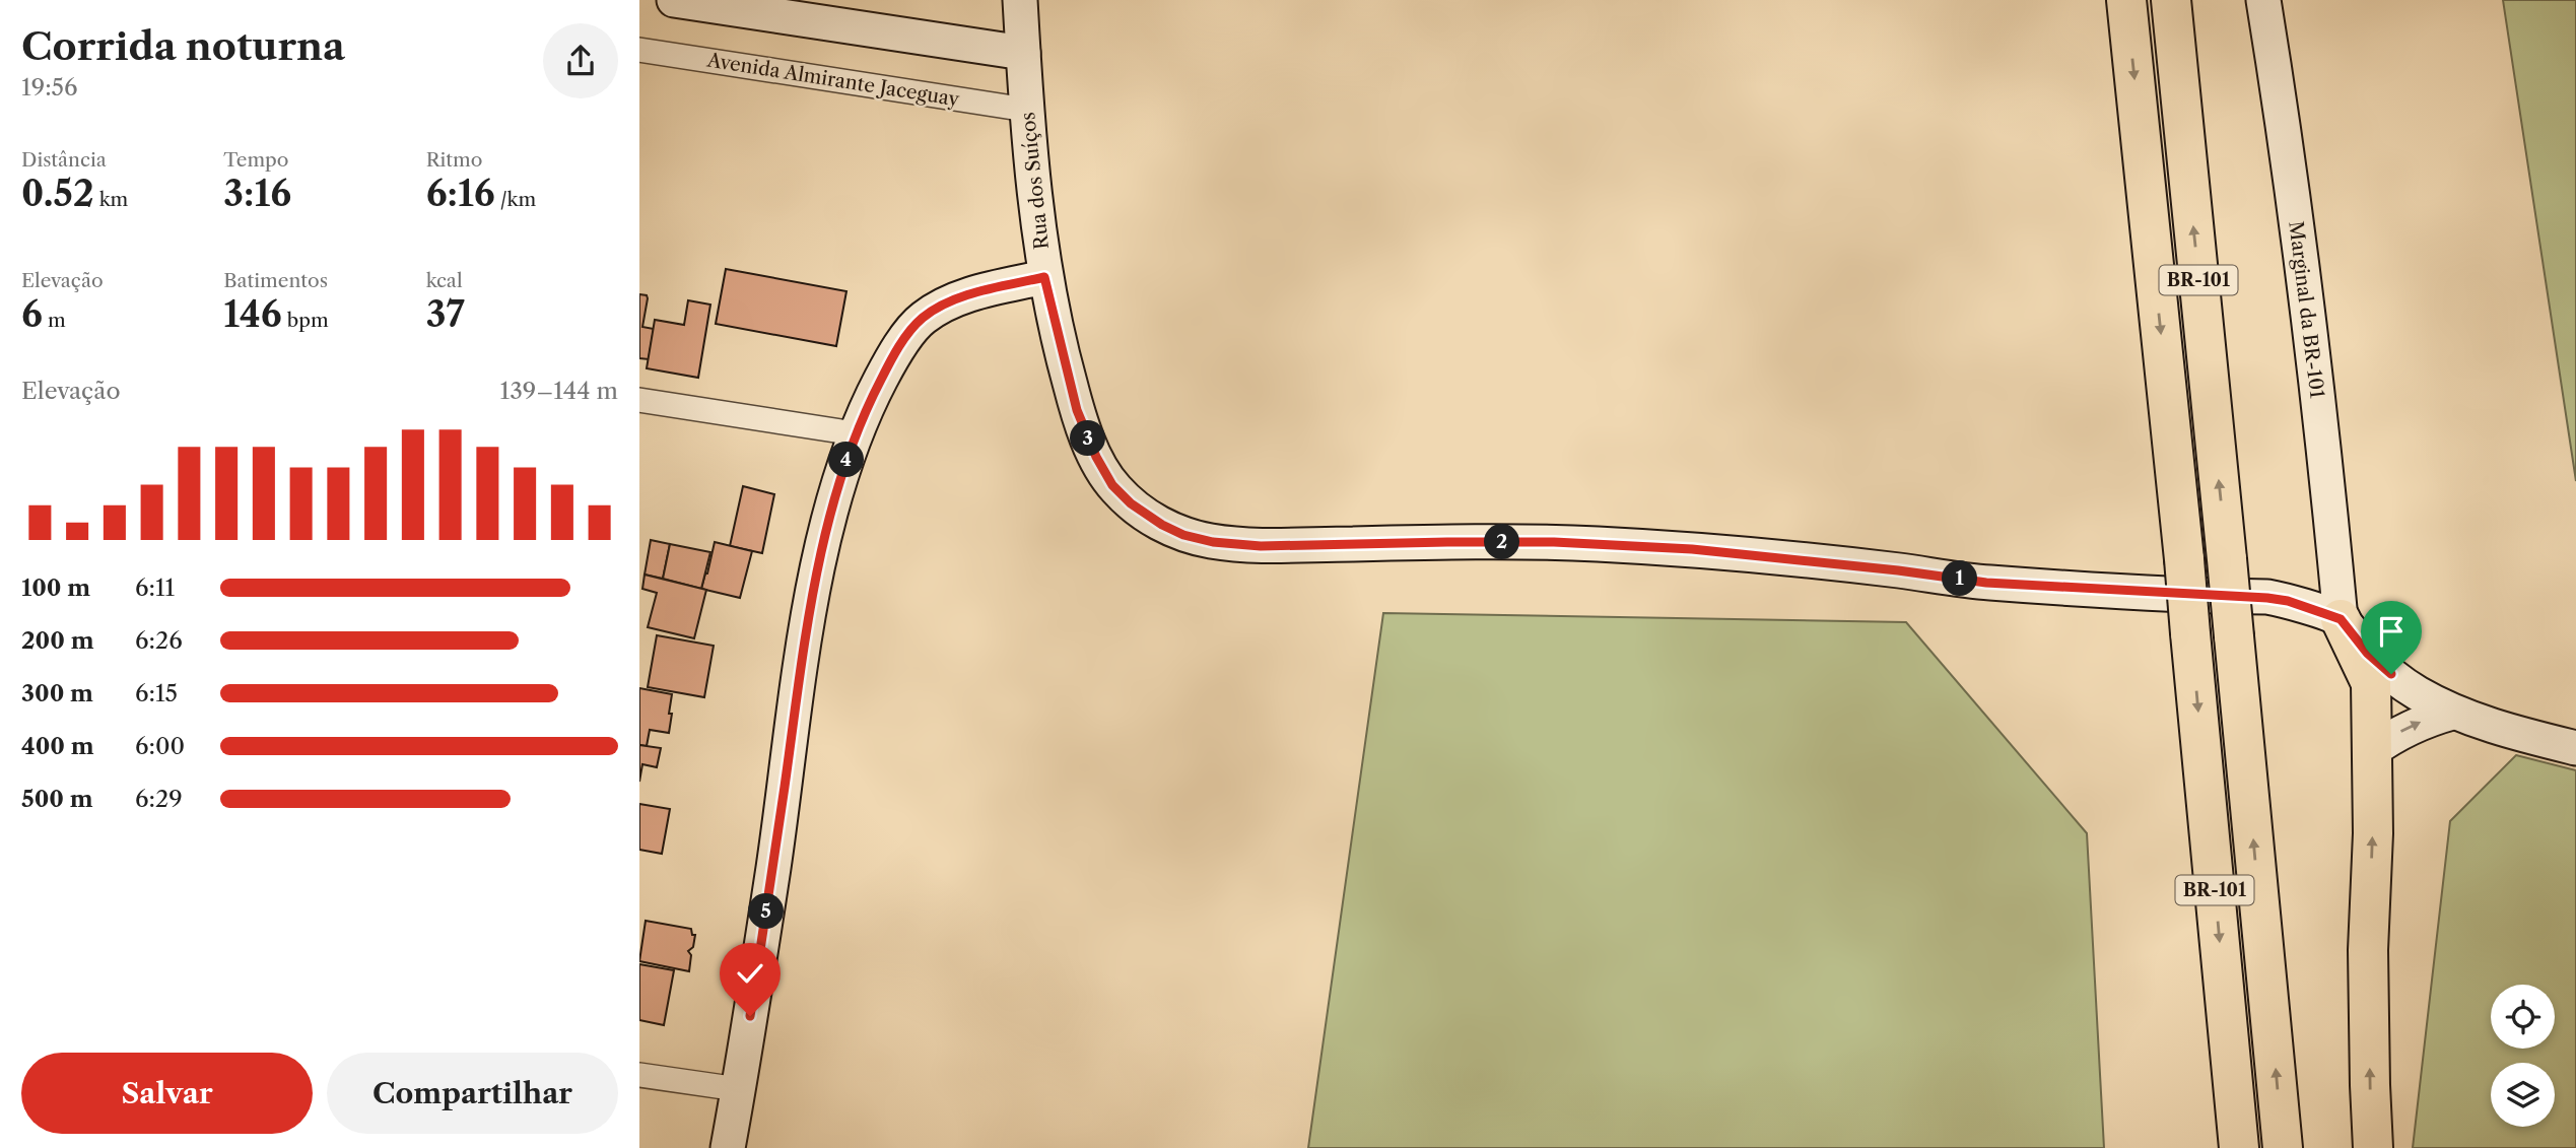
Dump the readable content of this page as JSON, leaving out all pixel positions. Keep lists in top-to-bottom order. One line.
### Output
{"streets":{"highway":["BR-101"],"main road":["Rua dos Suíços","Marginal da BR-101"],"street":["Avenida Almirante Jaceguay"]},"crossings":[["Avenida Almirante Jaceguay","Rua dos Suíços"],["Rua dos Suíços","Marginal da BR-101"]],"page":{"heading":["Corrida noturna","19:56"],"stats":[["Distância","0.52 km"],["Tempo","3:16"],["Ritmo","6:16 /km"],["Elevação","6 m"],["Batimentos","146 bpm"],["kcal","37"]],"chart":["Elevação","139–144 m"],"pins":["3","4","2","1","5"],"list":[{"name":"100 m","note":"6:11"},{"name":"200 m","note":"6:26"},{"name":"300 m","note":"6:15"},{"name":"400 m","note":"6:00"},{"name":"500 m","note":"6:29"}],"buttons":["Salvar","Compartilhar"]}}
